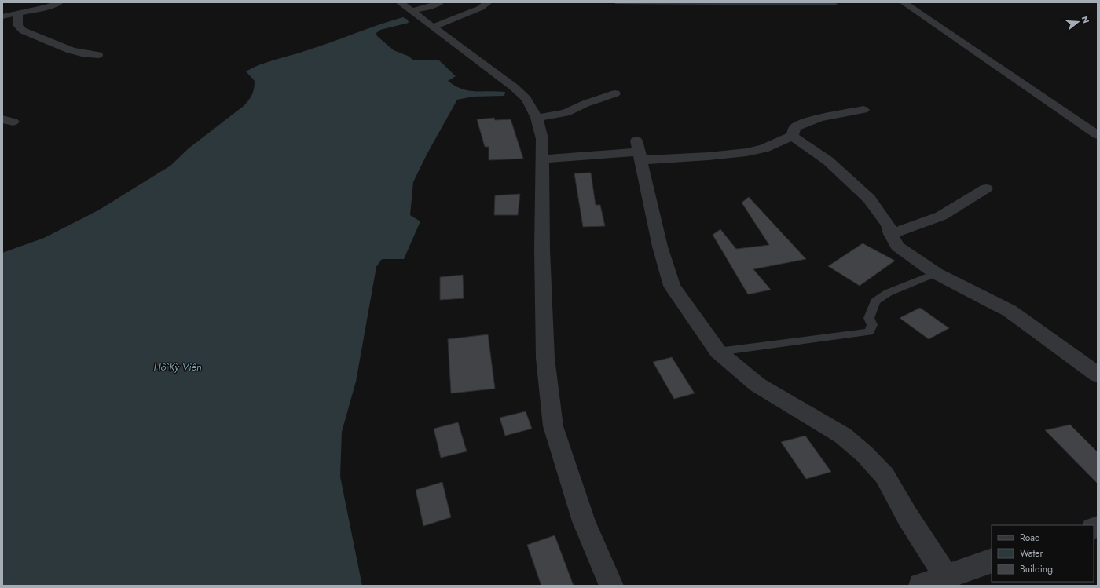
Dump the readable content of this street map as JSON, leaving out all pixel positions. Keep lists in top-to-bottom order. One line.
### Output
{"water":["Hồ Kỳ Viên"],"legend":["Road","Water","Building"],"north":"right"}
